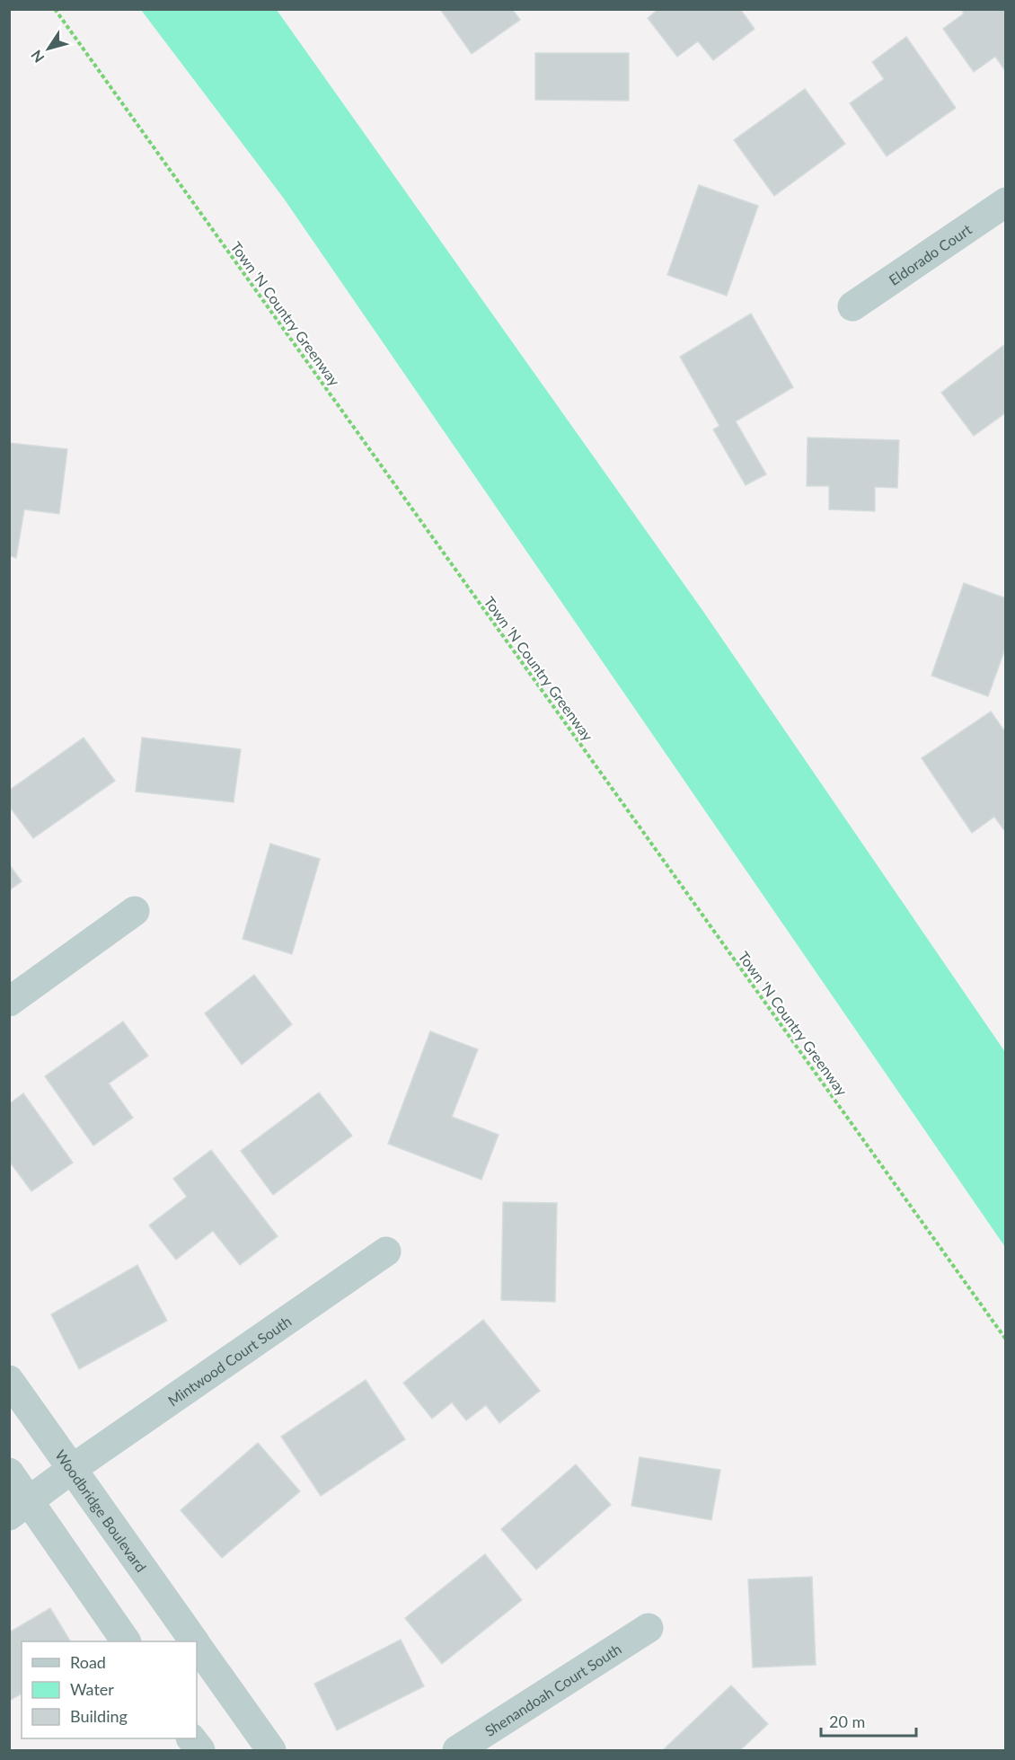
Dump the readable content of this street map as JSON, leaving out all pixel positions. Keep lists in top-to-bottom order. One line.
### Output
{"streets":{"street":["Eldorado Court","Mintwood Court South","Woodbridge Boulevard","Shenandoah Court South"],"path":["Town 'N Country Greenway"]},"crossings":[["Mintwood Court South","Woodbridge Boulevard"]],"legend":["Road","Water","Building"],"scale_bar":"20 m","north":"bottom left"}
